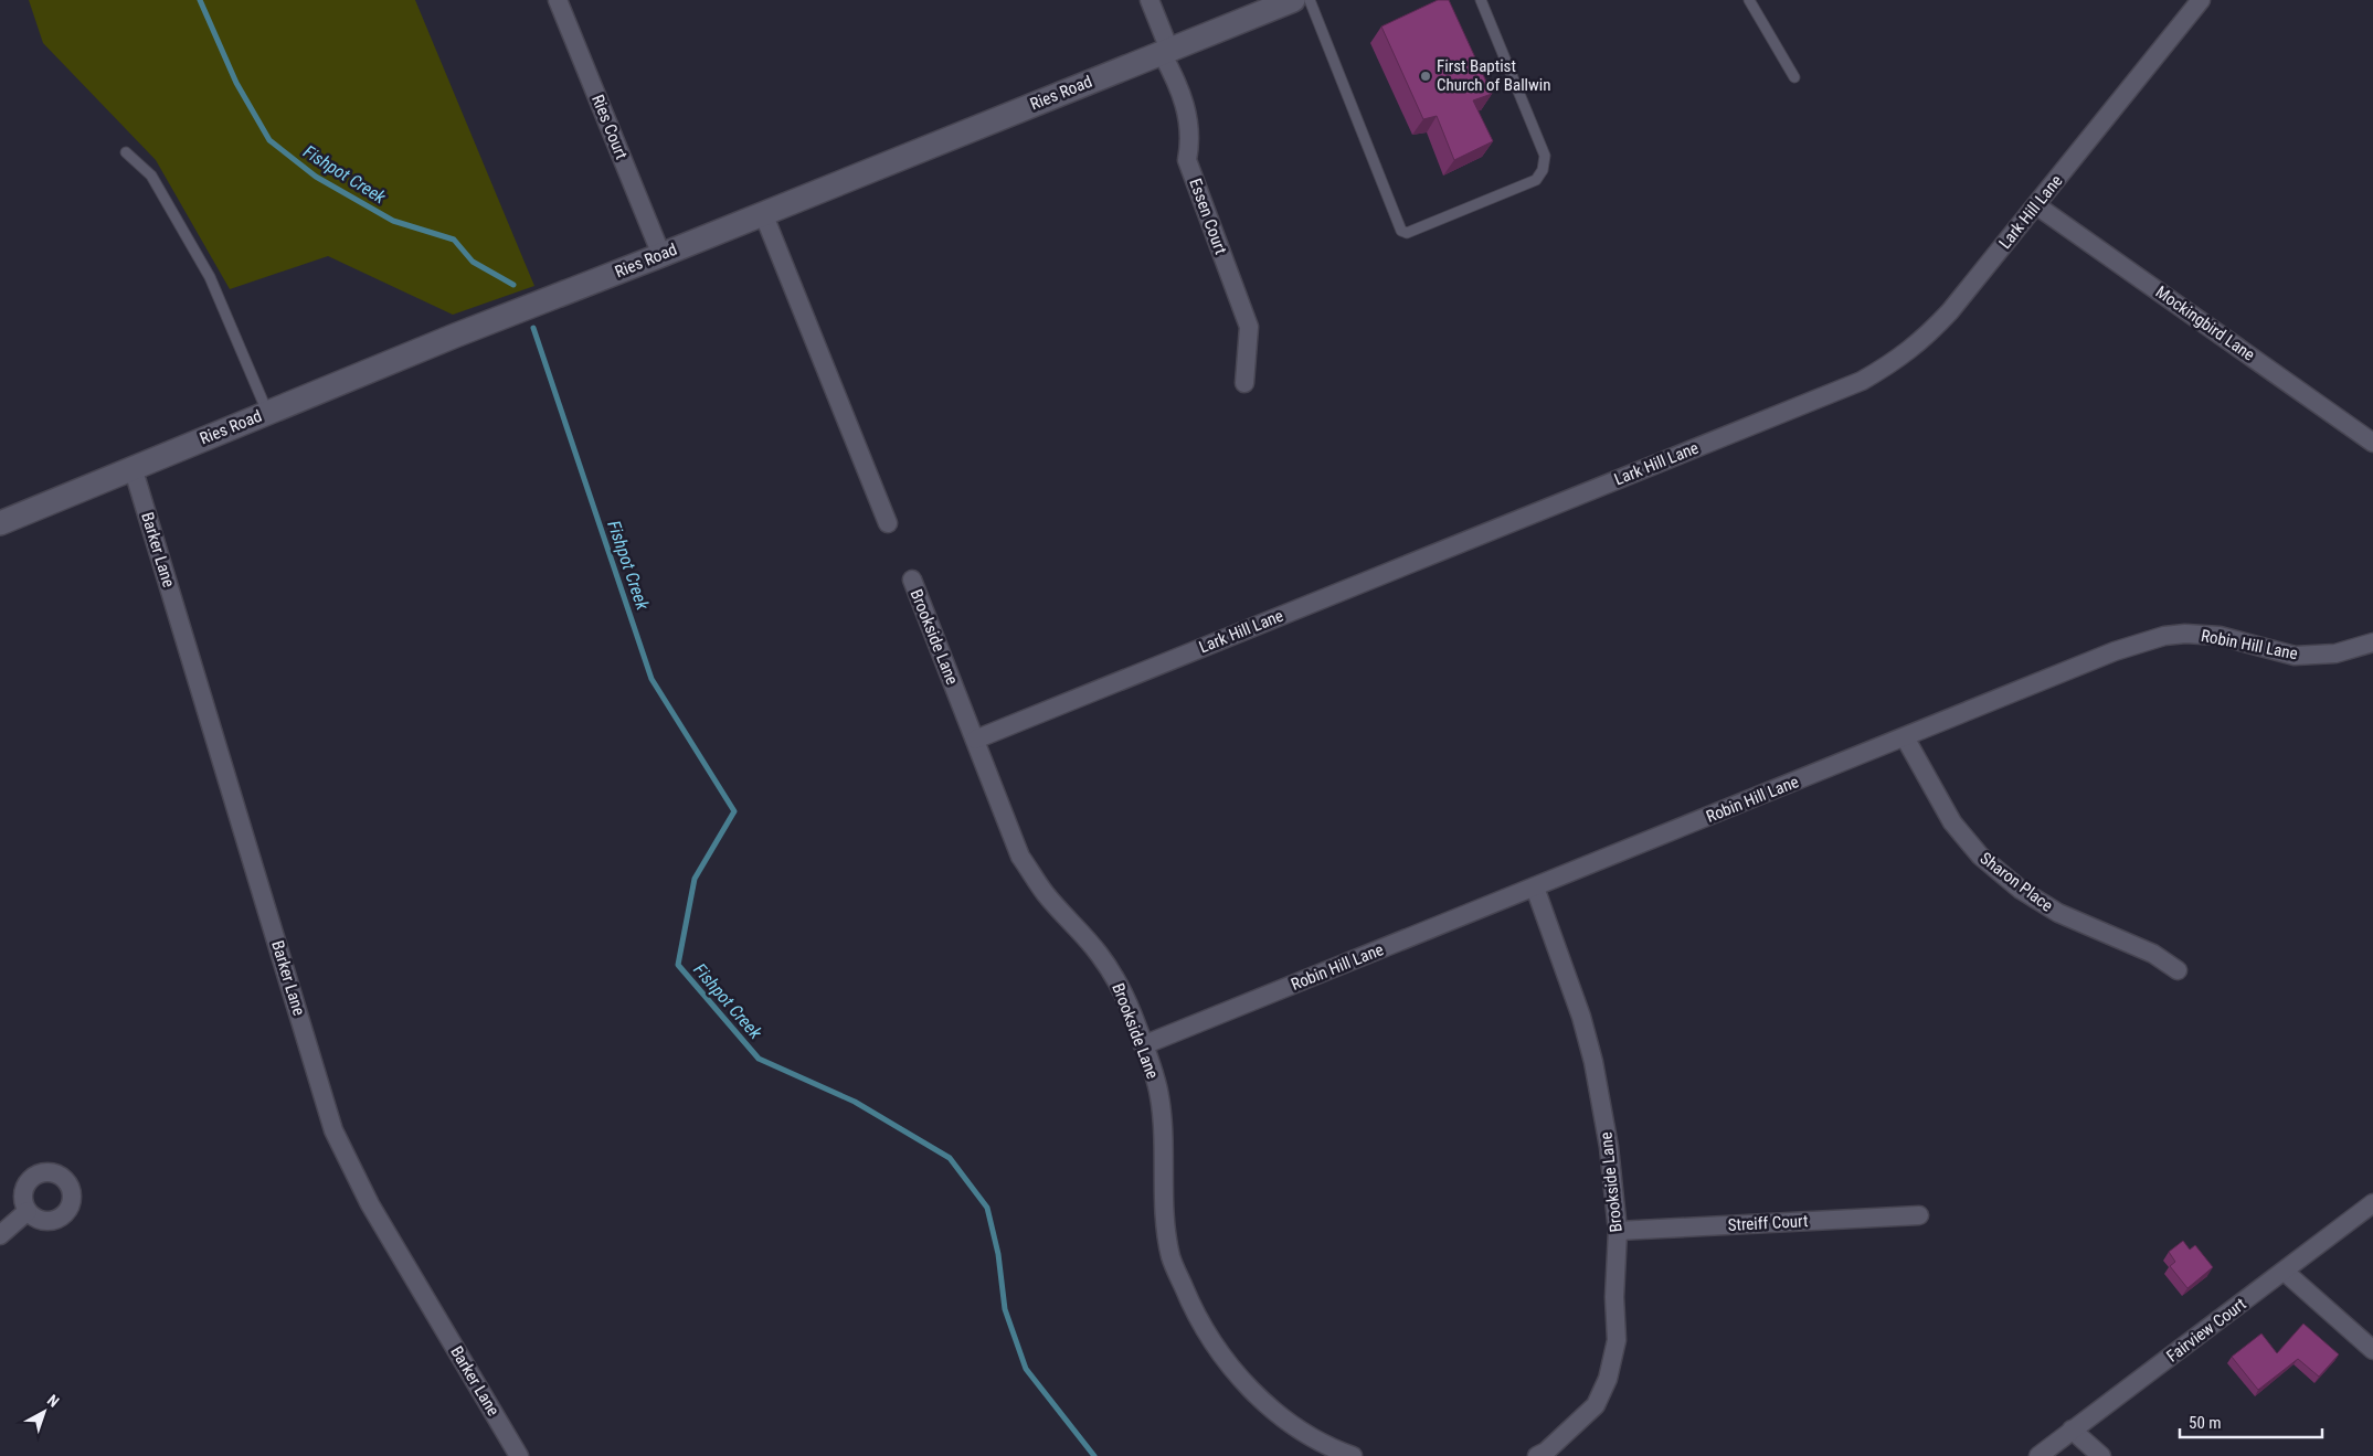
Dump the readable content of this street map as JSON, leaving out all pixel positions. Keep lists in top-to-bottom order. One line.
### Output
{"streets":{"street":["Ries Road","Ries Court","Lark Hill Lane","Essen Court","Mockingbird Lane","Barker Lane","Brookside Lane","Robin Hill Lane","Sharon Place","Streiff Court","Fairview Court"]},"crossings":[["Ries Road","Ries Court"],["Ries Road","Essen Court"],["Ries Road","Barker Lane"],["Lark Hill Lane","Mockingbird Lane"],["Lark Hill Lane","Brookside Lane"],["Brookside Lane","Robin Hill Lane"],["Brookside Lane","Streiff Court"],["Robin Hill Lane","Sharon Place"]],"water":["Fishpot Creek"],"places":["First Baptist Church of Ballwin"],"scale_bar":"50 m","north":"top right"}
